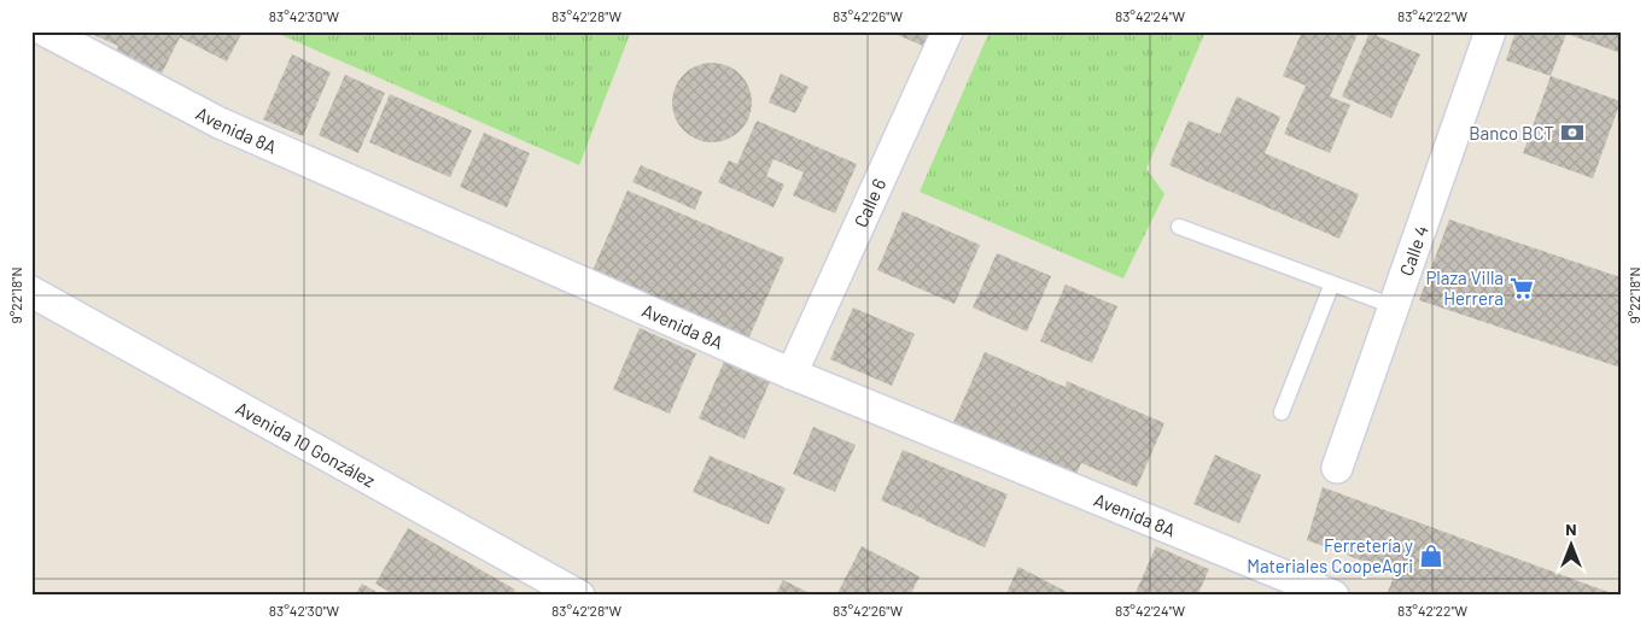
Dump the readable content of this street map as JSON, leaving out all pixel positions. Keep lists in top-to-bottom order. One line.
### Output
{"streets":{"street":["Avenida 8A","Calle 6","Calle 4","Avenida 10 González"]},"crossings":[["Avenida 8A","Calle 6"]],"places":{"bank":["Banco BCT"],"supermarket":["Plaza Villa Herrera"],"shop":["Ferretería y Materiales CoopeAgri"]},"north":"top","coordinates":["83°42'30\"W","83°42'28\"W","83°42'26\"W","83°42'24\"W","83°42'22\"W","9°22'18\"N"]}
